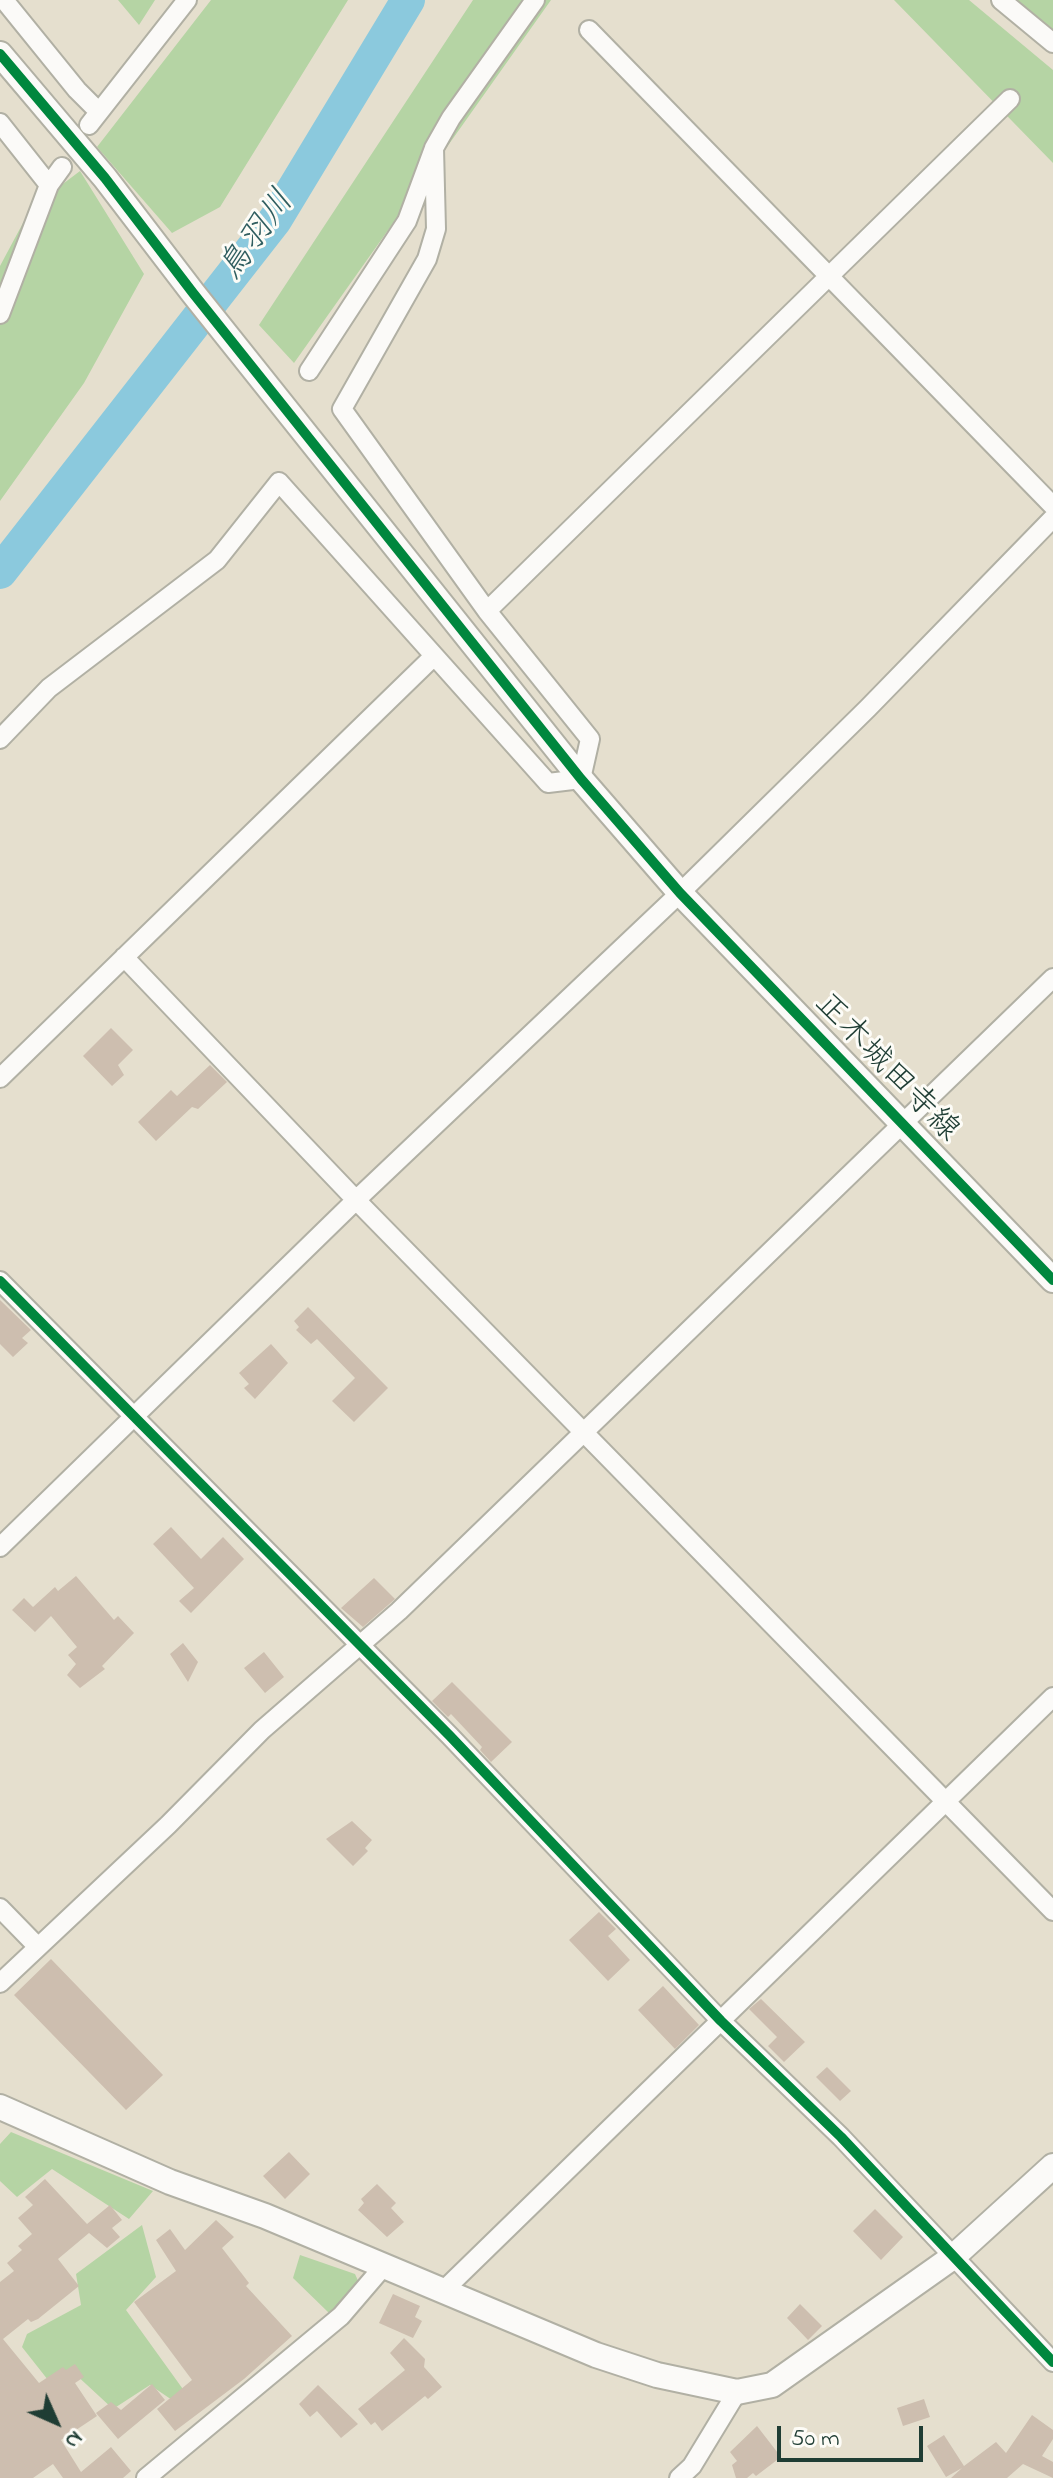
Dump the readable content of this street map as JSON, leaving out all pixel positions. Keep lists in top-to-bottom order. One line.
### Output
{"streets":{"street":["正木城田寺線"]},"water":["鳥羽川"],"scale_bar":"50 m","north":"bottom right"}
